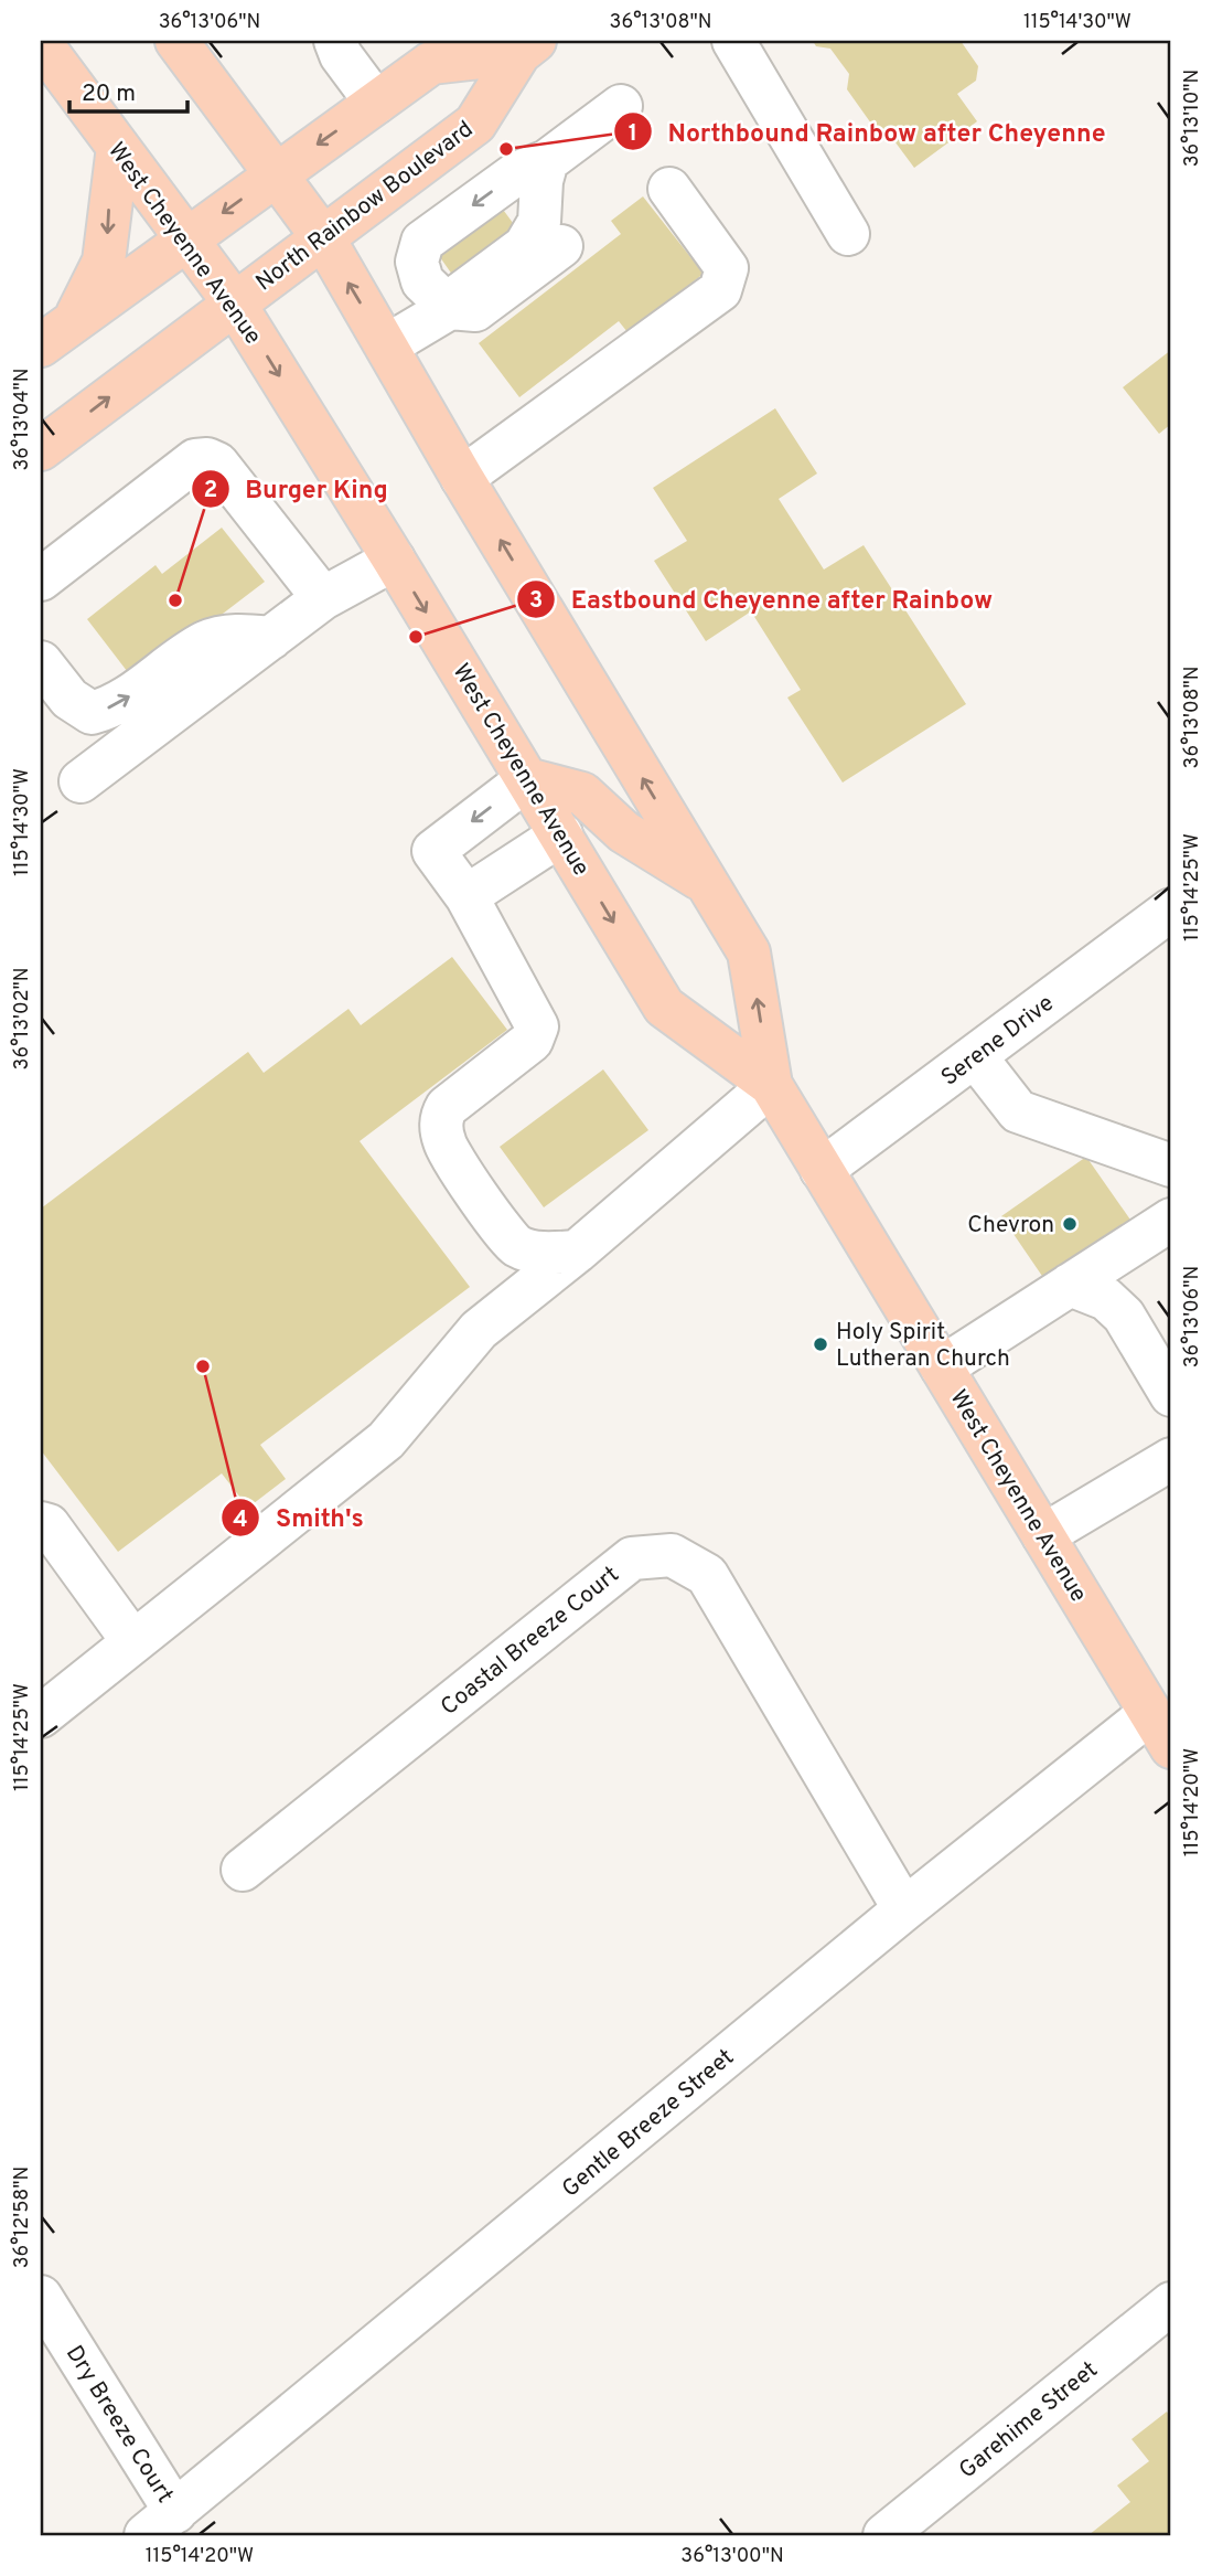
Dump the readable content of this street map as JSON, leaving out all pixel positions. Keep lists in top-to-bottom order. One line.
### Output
{"streets":{"main road":["North Rainbow Boulevard","West Cheyenne Avenue"],"street":["Serene Drive","Coastal Breeze Court","Gentle Breeze Street","Garehime Street","Dry Breeze Court"]},"crossings":[["North Rainbow Boulevard","West Cheyenne Avenue"],["West Cheyenne Avenue","Serene Drive"],["West Cheyenne Avenue","Gentle Breeze Street"],["Coastal Breeze Court","Gentle Breeze Street"],["Gentle Breeze Street","Dry Breeze Court"]],"places":["Northbound Rainbow after Cheyenne","Burger King","Eastbound Cheyenne after Rainbow","Chevron","Holy Spirit Lutheran Church","Smith's"],"scale_bar":"20 m","coordinates":["36°13'06\"N","36°13'08\"N","115°14'30\"W","36°13'10\"N","36°13'04\"N","115°14'25\"W","36°13'02\"N","115°14'20\"W","36°12'58\"N","36°13'00\"N"]}
